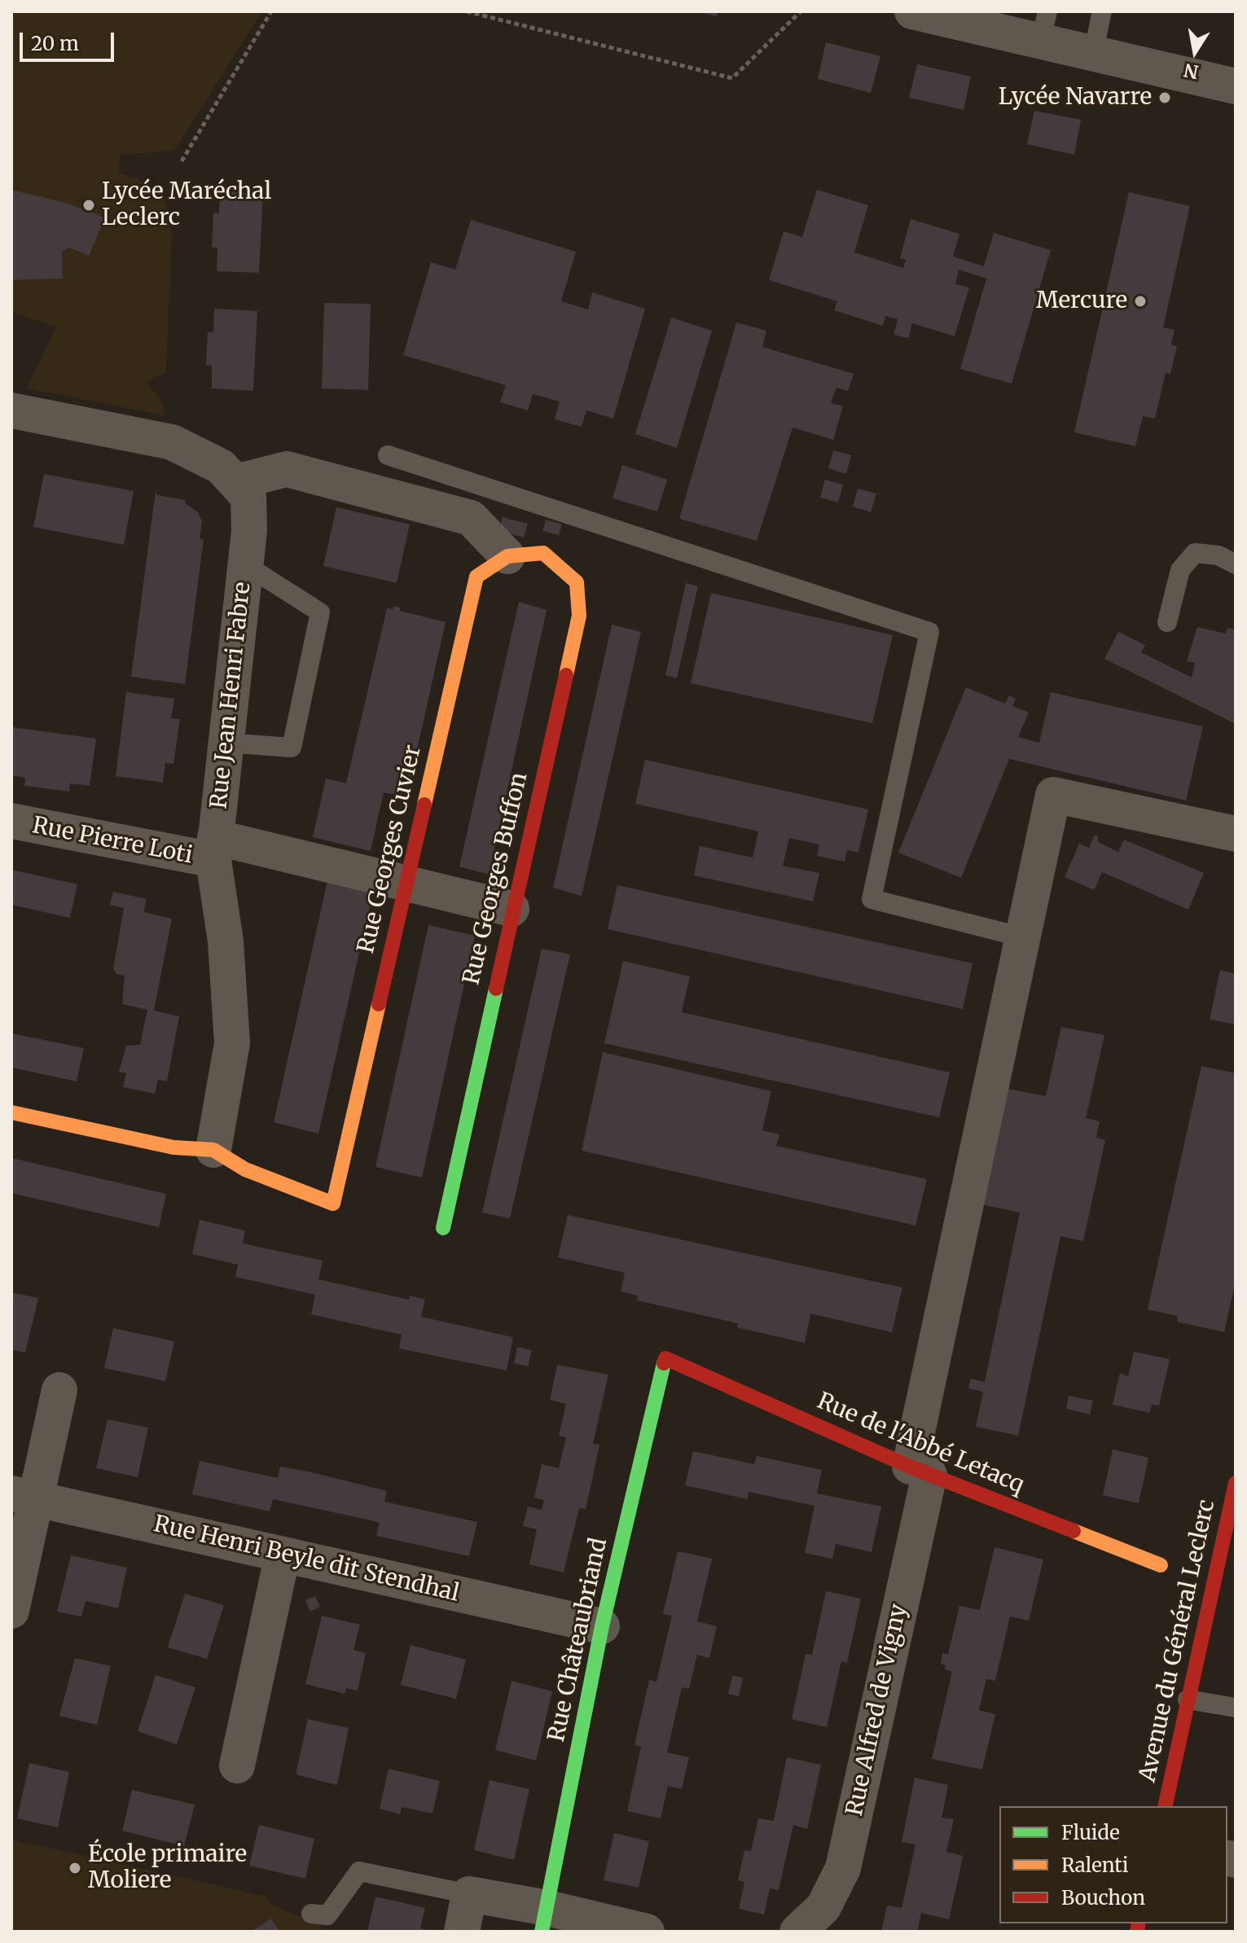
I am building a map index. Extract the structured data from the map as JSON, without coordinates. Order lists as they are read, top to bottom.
{
  "streets": {
    "street": [
      "Rue Jean Henri Fabre",
      "Rue Pierre Loti",
      "Rue Georges Cuvier",
      "Rue Georges Buffon",
      "Rue de l'Abbé Letacq",
      "Rue Henri Beyle dit Stendhal",
      "Rue Châteaubriand",
      "Avenue du Général Leclerc",
      "Rue Alfred de Vigny"
    ]
  },
  "crossings": [
    ["Rue Jean Henri Fabre", "Rue Pierre Loti"],
    ["Rue Jean Henri Fabre", "Rue Georges Cuvier"],
    ["Rue Pierre Loti", "Rue Georges Cuvier"],
    ["Rue Pierre Loti", "Rue Georges Buffon"],
    ["Rue Georges Cuvier", "Rue Georges Buffon"],
    ["Rue de l'Abbé Letacq", "Rue Châteaubriand"],
    ["Rue de l'Abbé Letacq", "Rue Alfred de Vigny"],
    ["Rue Henri Beyle dit Stendhal", "Rue Châteaubriand"]
  ],
  "places": [
    "Lycée Navarre",
    "Lycée Maréchal Leclerc",
    "Mercure",
    "École primaire Moliere"
  ],
  "legend": ["Fluide", "Ralenti", "Bouchon"],
  "scale_bar": "20 m",
  "north": "bottom"
}
